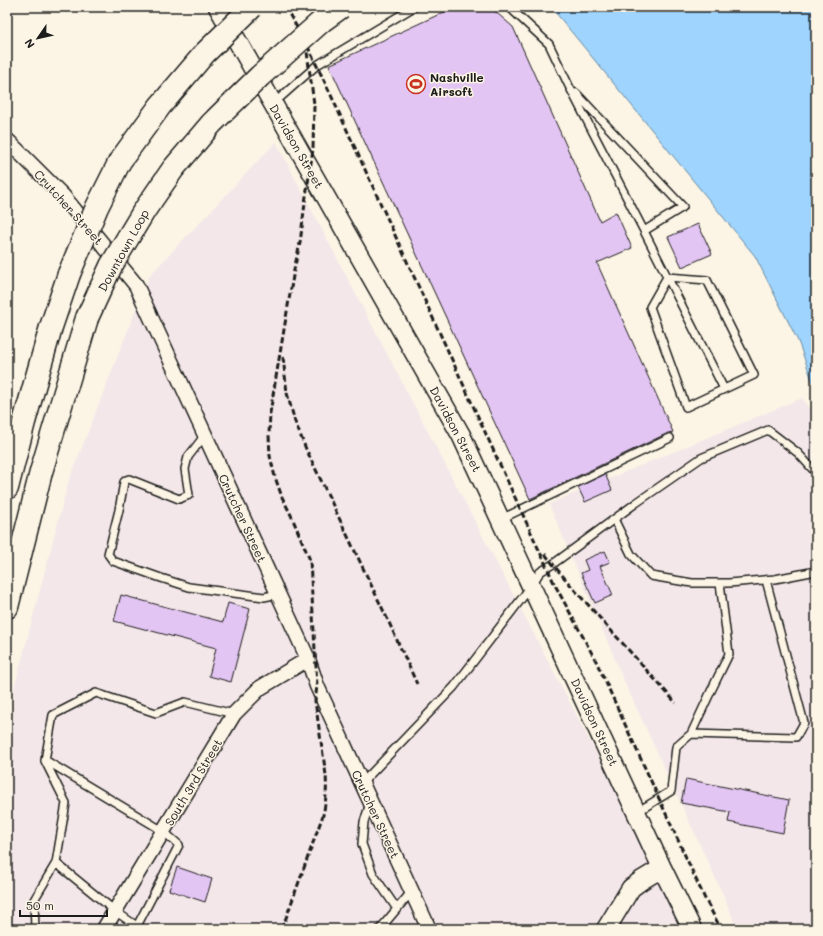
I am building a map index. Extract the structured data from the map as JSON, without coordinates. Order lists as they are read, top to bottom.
{
  "streets": {
    "highway": ["Downtown Loop"],
    "street": ["Davidson Street", "Crutcher Street", "South 3rd Street"]
  },
  "crossings": [
    ["Crutcher Street", "South 3rd Street"]
  ],
  "places": {
    "sports": ["Nashville Airsoft"]
  },
  "scale_bar": "50 m",
  "north": "bottom left"
}
